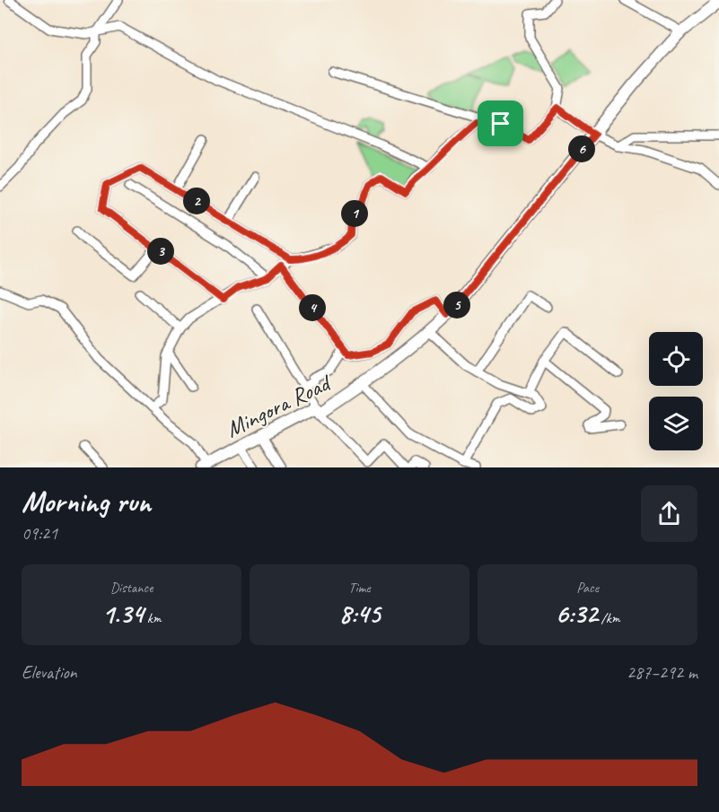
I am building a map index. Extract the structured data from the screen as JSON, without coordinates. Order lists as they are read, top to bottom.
{
  "streets": {
    "main road": ["Mingora Road"]
  },
  "page": {
    "pins": [
      "6",
      "2",
      "1",
      "3",
      "5",
      "4"
    ],
    "heading": ["Morning run", "09:21"],
    "stats": [
      ["Distance", "1.34 km"],
      ["Time", "8:45"],
      ["Pace", "6:32 /km"]
    ],
    "chart": ["Elevation", "287–292 m"]
  }
}
